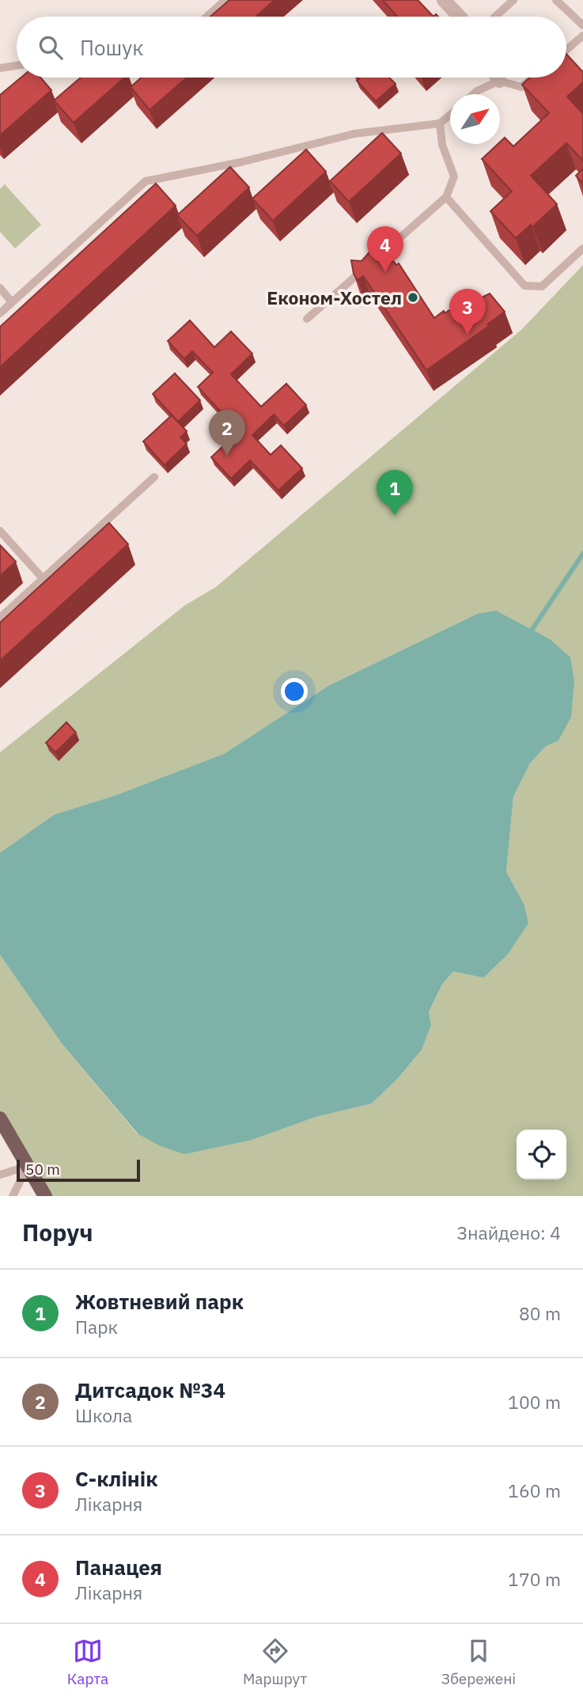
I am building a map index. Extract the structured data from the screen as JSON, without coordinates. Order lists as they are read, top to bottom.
{
  "places": ["Економ-Хостел"],
  "scale_bar": "50 m",
  "north": "top right",
  "page": {
    "search": "Пошук",
    "pins": [
      "4",
      "3",
      "2",
      "1"
    ],
    "scale": "50 m",
    "heading": ["Поруч", "Знайдено: 4"],
    "list": [
      {
        "mark": "1",
        "name": "Жовтневий парк",
        "note": "Парк",
        "value": "80 m"
      },
      {
        "mark": "2",
        "name": "Дитсадок №34",
        "note": "Школа",
        "value": "100 m"
      },
      {
        "mark": "3",
        "name": "С-клінік",
        "note": "Лікарня",
        "value": "160 m"
      },
      {
        "mark": "4",
        "name": "Панацея",
        "note": "Лікарня",
        "value": "170 m"
      }
    ],
    "nav": ["Карта", "Маршрут", "Збережені"]
  }
}
